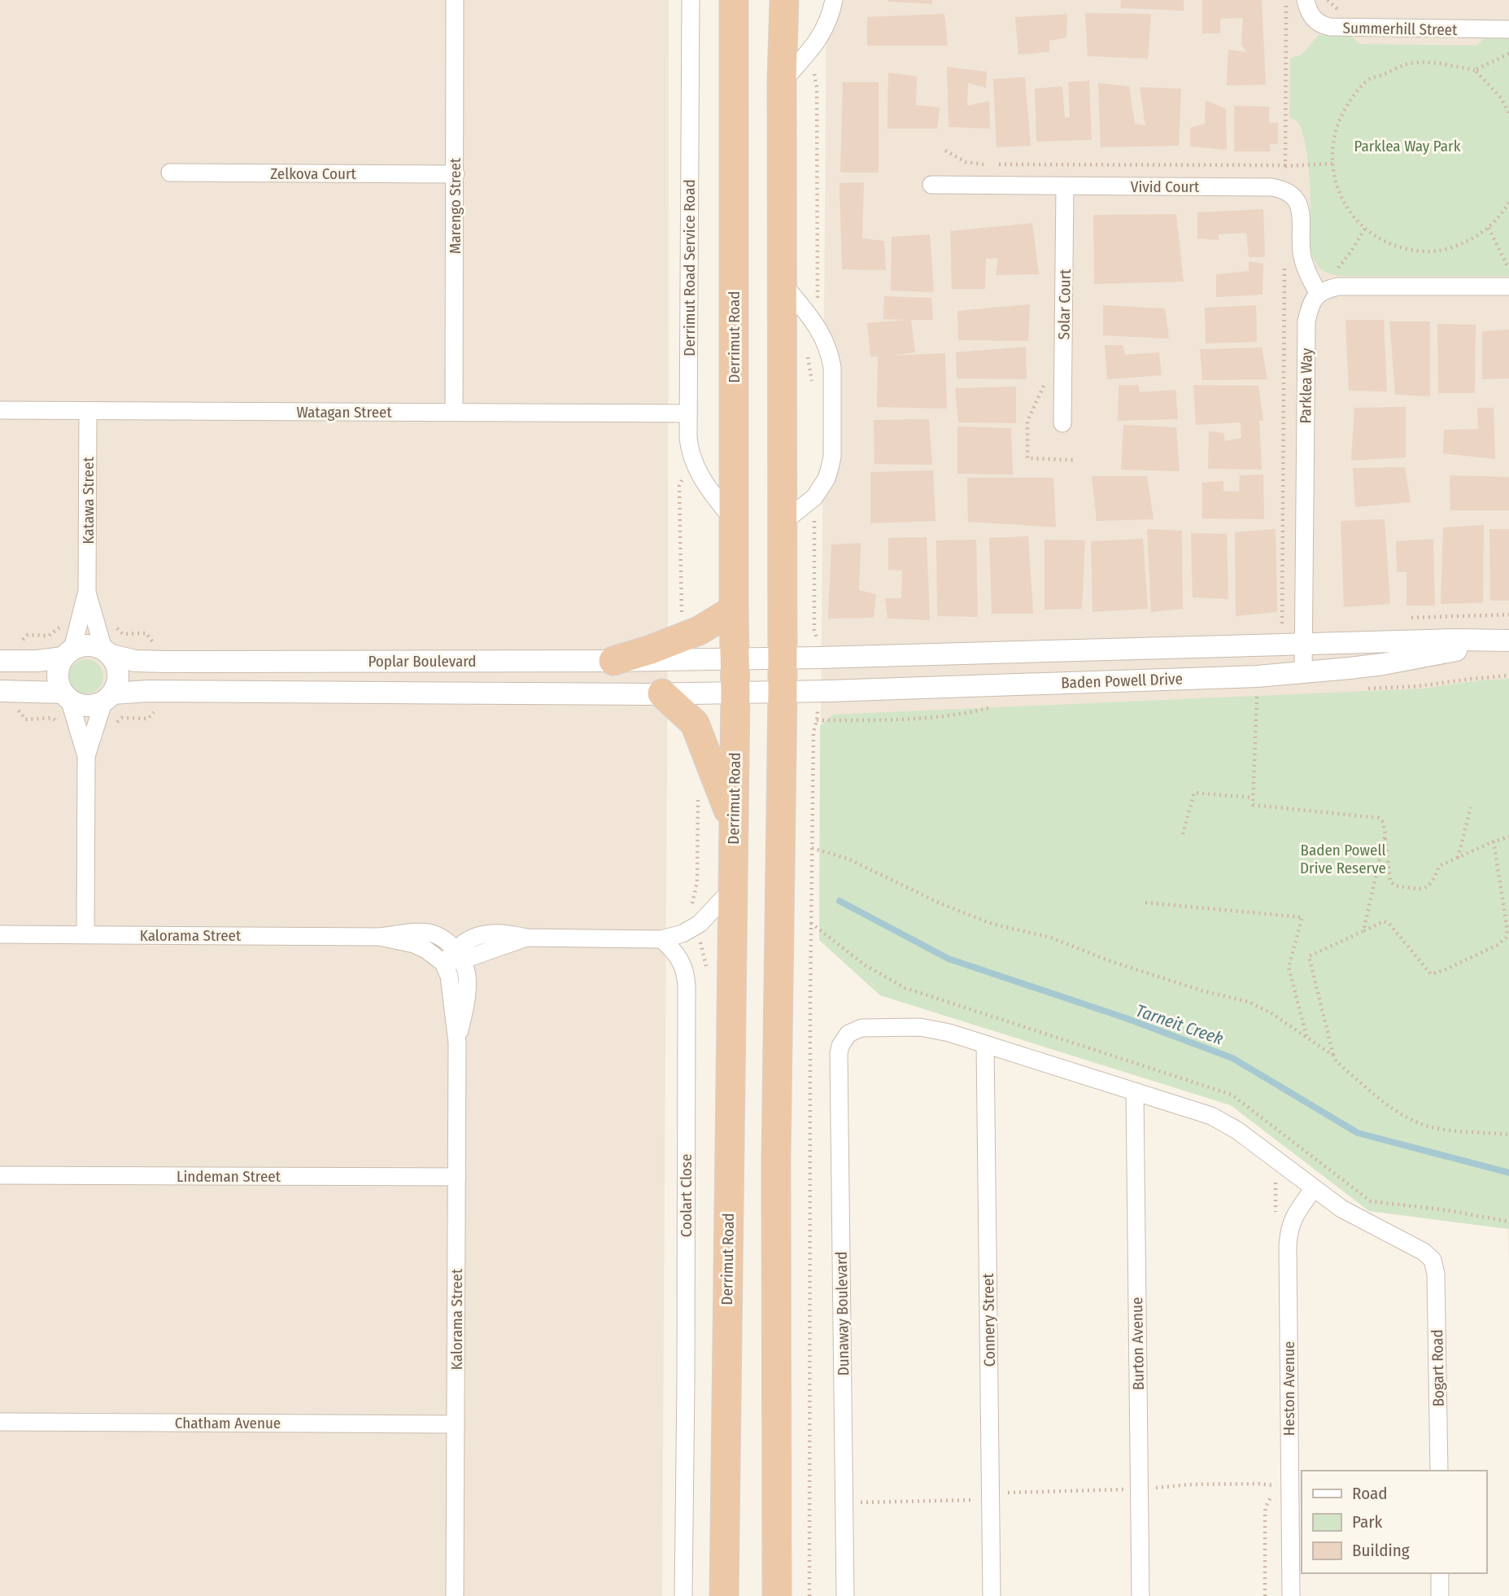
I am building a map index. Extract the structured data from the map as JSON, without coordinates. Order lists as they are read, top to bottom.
{
  "streets": {
    "highway": ["Derrimut Road"],
    "street": [
      "Summerhill Street",
      "Zelkova Court",
      "Vivid Court",
      "Marengo Street",
      "Derrimut Road Service Road",
      "Solar Court",
      "Parklea Way",
      "Watagan Street",
      "Katawa Street",
      "Poplar Boulevard",
      "Baden Powell Drive",
      "Kalorama Street",
      "Lindeman Street",
      "Coolart Close",
      "Dunaway Boulevard",
      "Connery Street",
      "Burton Avenue",
      "Bogart Road",
      "Heston Avenue",
      "Chatham Avenue"
    ]
  },
  "crossings": [
    ["Zelkova Court", "Marengo Street"],
    ["Vivid Court", "Solar Court"],
    ["Marengo Street", "Watagan Street"],
    ["Derrimut Road Service Road", "Derrimut Road"],
    ["Derrimut Road Service Road", "Watagan Street"],
    ["Derrimut Road", "Poplar Boulevard"],
    ["Derrimut Road", "Baden Powell Drive"],
    ["Parklea Way", "Baden Powell Drive"],
    ["Watagan Street", "Katawa Street"],
    ["Katawa Street", "Poplar Boulevard"],
    ["Poplar Boulevard", "Baden Powell Drive"],
    ["Kalorama Street", "Lindeman Street"],
    ["Kalorama Street", "Chatham Avenue"],
    ["Dunaway Boulevard", "Connery Street"],
    ["Bogart Road", "Heston Avenue"]
  ],
  "water": ["Tarneit Creek"],
  "parks": ["Parklea Way Park", "Baden Powell Drive Reserve"],
  "legend": ["Road", "Park", "Building"]
}
